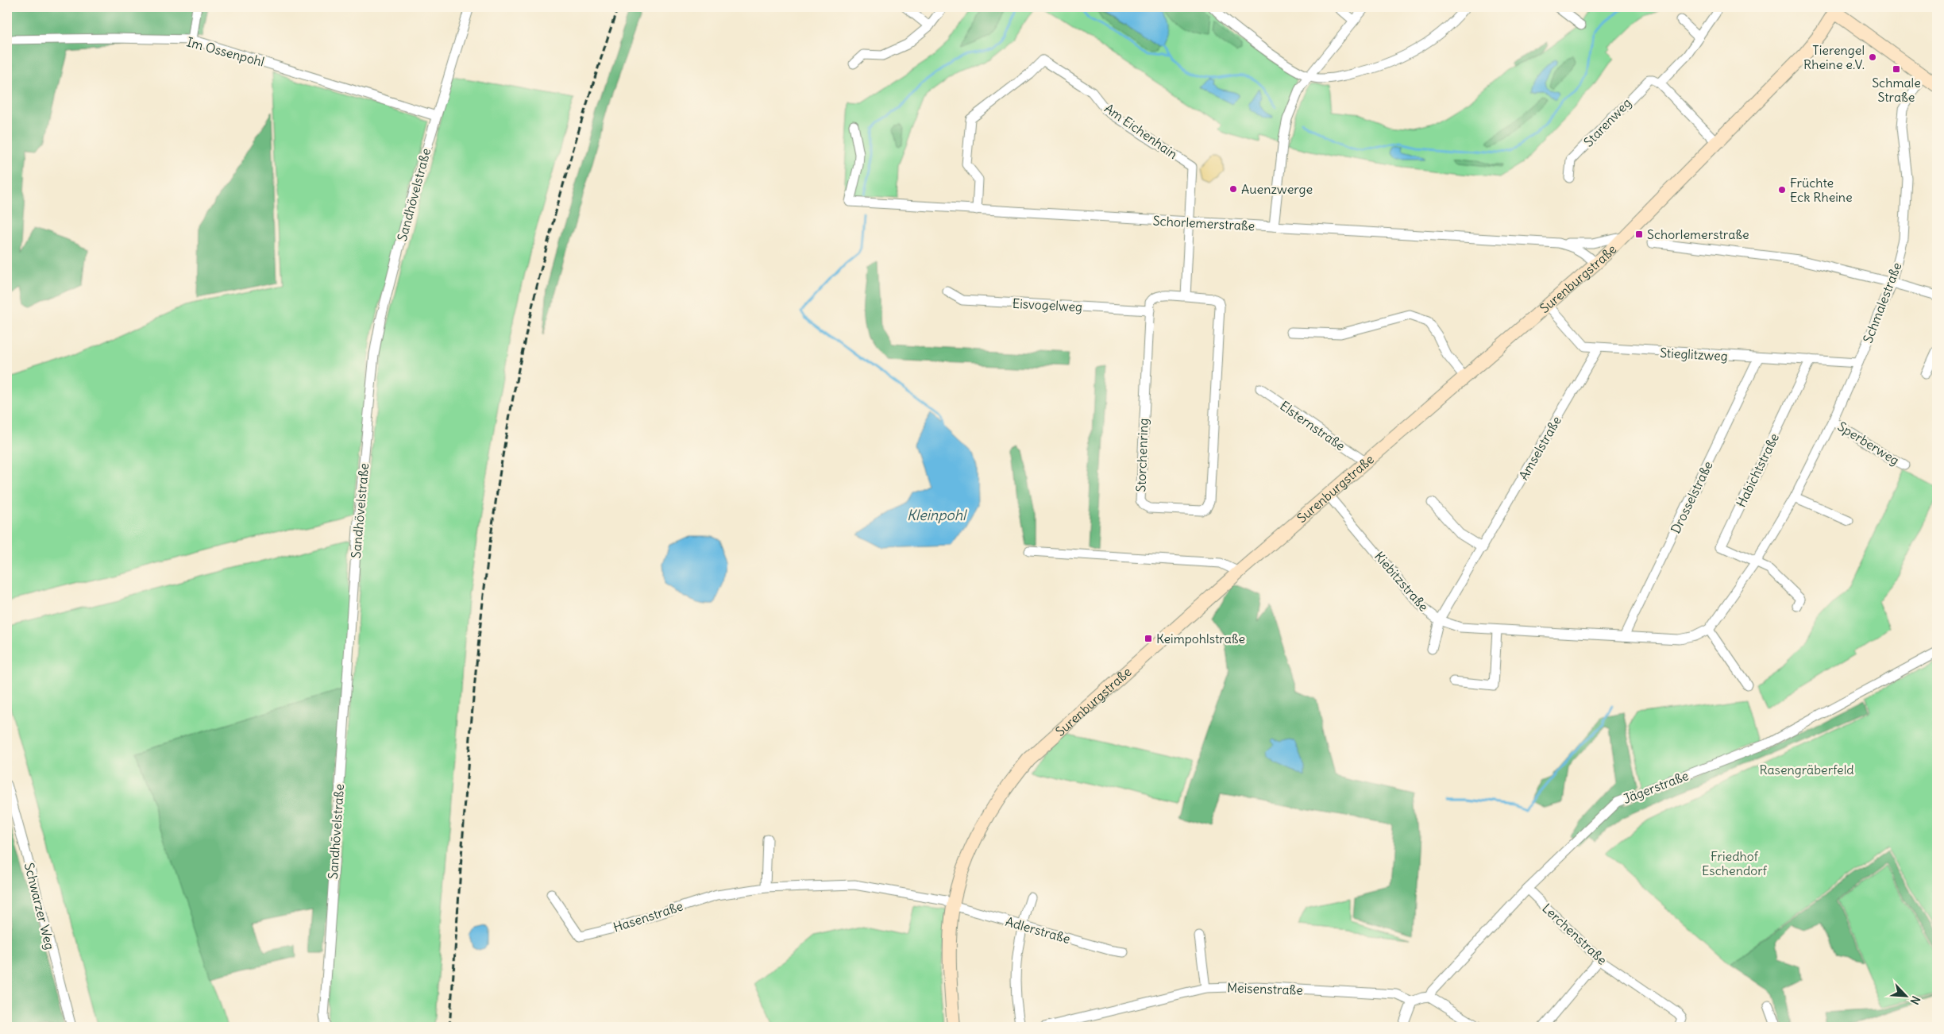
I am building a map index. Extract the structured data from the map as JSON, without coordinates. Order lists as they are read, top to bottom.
{
  "streets": {
    "street": [
      "Im Ossenpohl",
      "Starenweg",
      "Am Eichenhain",
      "Sandhövelstraße",
      "Schorlemerstraße",
      "Surenburgstraße",
      "Schmalestraße",
      "Eisvogelweg",
      "Stieglitzweg",
      "Elsternstraße",
      "Sperberweg",
      "Amselstraße",
      "Storchenring",
      "Habichtstraße",
      "Drosselstraße",
      "Kiebitzstraße",
      "Jägerstraße",
      "Schwarzer Weg",
      "Hasenstraße",
      "Adlerstraße",
      "Lerchenstraße",
      "Meisenstraße"
    ]
  },
  "crossings": [
    ["Im Ossenpohl", "Sandhövelstraße"],
    ["Am Eichenhain", "Schorlemerstraße"],
    ["Schorlemerstraße", "Surenburgstraße"],
    ["Surenburgstraße", "Stieglitzweg"],
    ["Surenburgstraße", "Elsternstraße"],
    ["Surenburgstraße", "Kiebitzstraße"],
    ["Surenburgstraße", "Hasenstraße"],
    ["Surenburgstraße", "Adlerstraße"],
    ["Schmalestraße", "Stieglitzweg"],
    ["Schmalestraße", "Sperberweg"],
    ["Schmalestraße", "Habichtstraße"],
    ["Eisvogelweg", "Storchenring"],
    ["Stieglitzweg", "Amselstraße"],
    ["Stieglitzweg", "Habichtstraße"],
    ["Stieglitzweg", "Drosselstraße"],
    ["Amselstraße", "Kiebitzstraße"],
    ["Drosselstraße", "Kiebitzstraße"],
    ["Jägerstraße", "Lerchenstraße"],
    ["Hasenstraße", "Adlerstraße"]
  ],
  "water": ["Kleinpohl"],
  "parks": ["Rasengräberfeld", "Friedhof Eschendorf"],
  "places": {
    "other": ["Tierengel Rheine e.V.", "Auenzwerge", "Früchte Eck Rheine"],
    "transit": ["Schmale Straße", "Schorlemerstraße", "Keimpohlstraße"]
  },
  "north": "bottom right"
}
